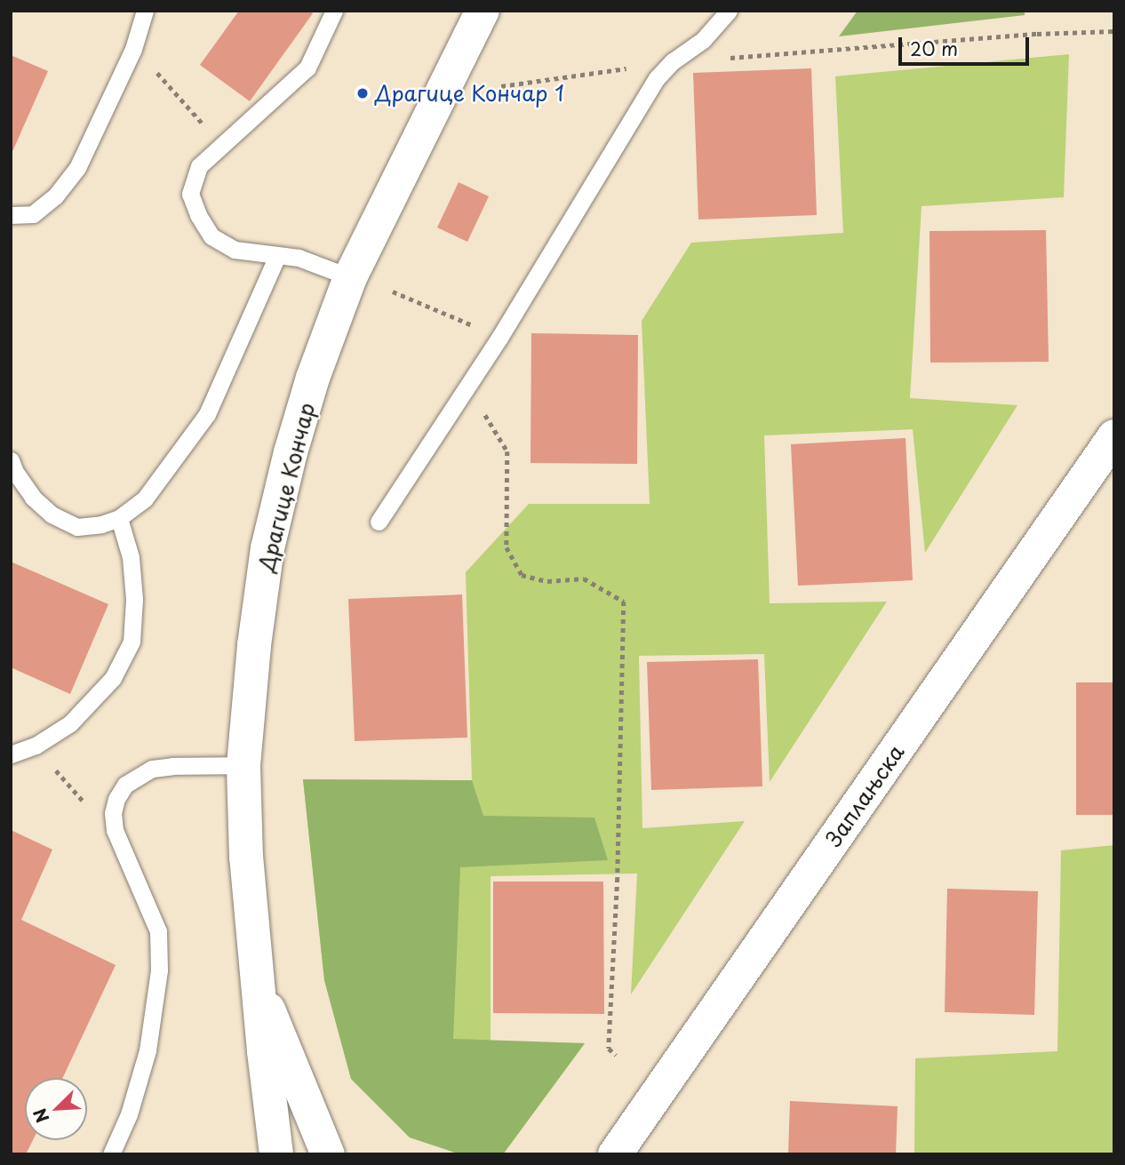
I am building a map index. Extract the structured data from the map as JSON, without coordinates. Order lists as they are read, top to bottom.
{
  "streets": {
    "main road": ["Драгице Кончар", "Заплањска"]
  },
  "places": ["Драгице Кончар 1"],
  "scale_bar": "20 m",
  "north": "bottom left"
}
